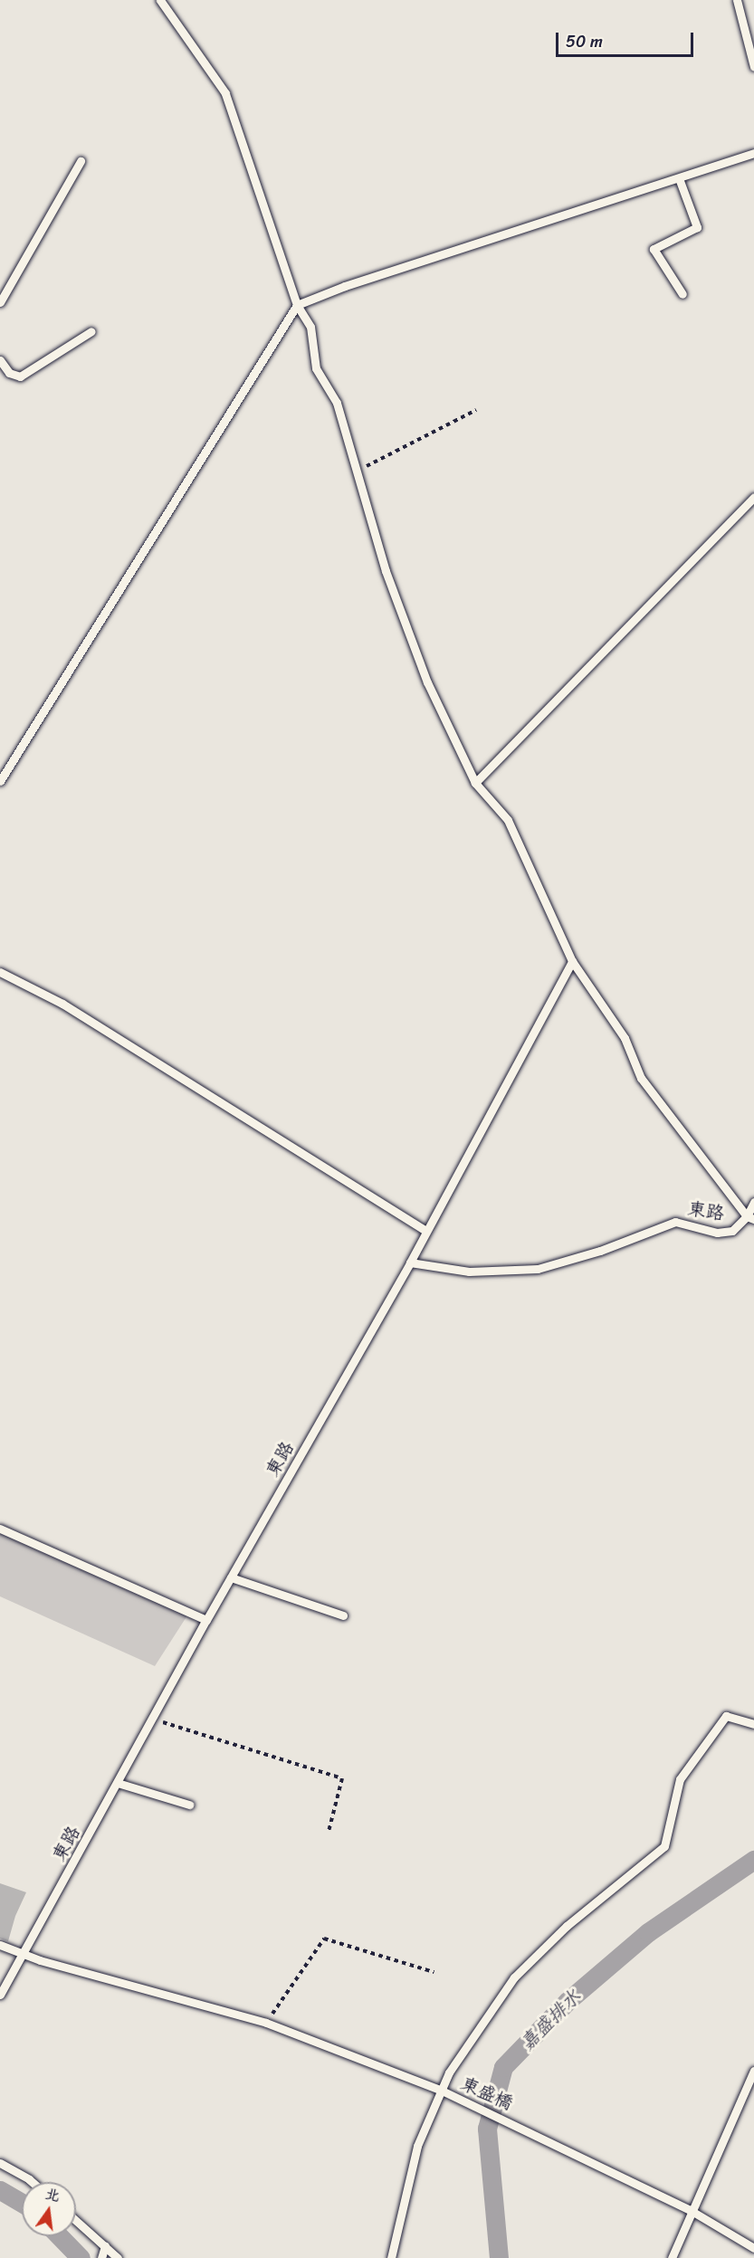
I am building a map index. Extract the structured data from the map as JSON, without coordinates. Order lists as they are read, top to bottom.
{
  "streets": {
    "lane": ["東路", "東盛橋"]
  },
  "crossings": [
    ["東路", "東盛橋"]
  ],
  "water": ["嘉盛排水"],
  "scale_bar": "50 m",
  "north": "top"
}
